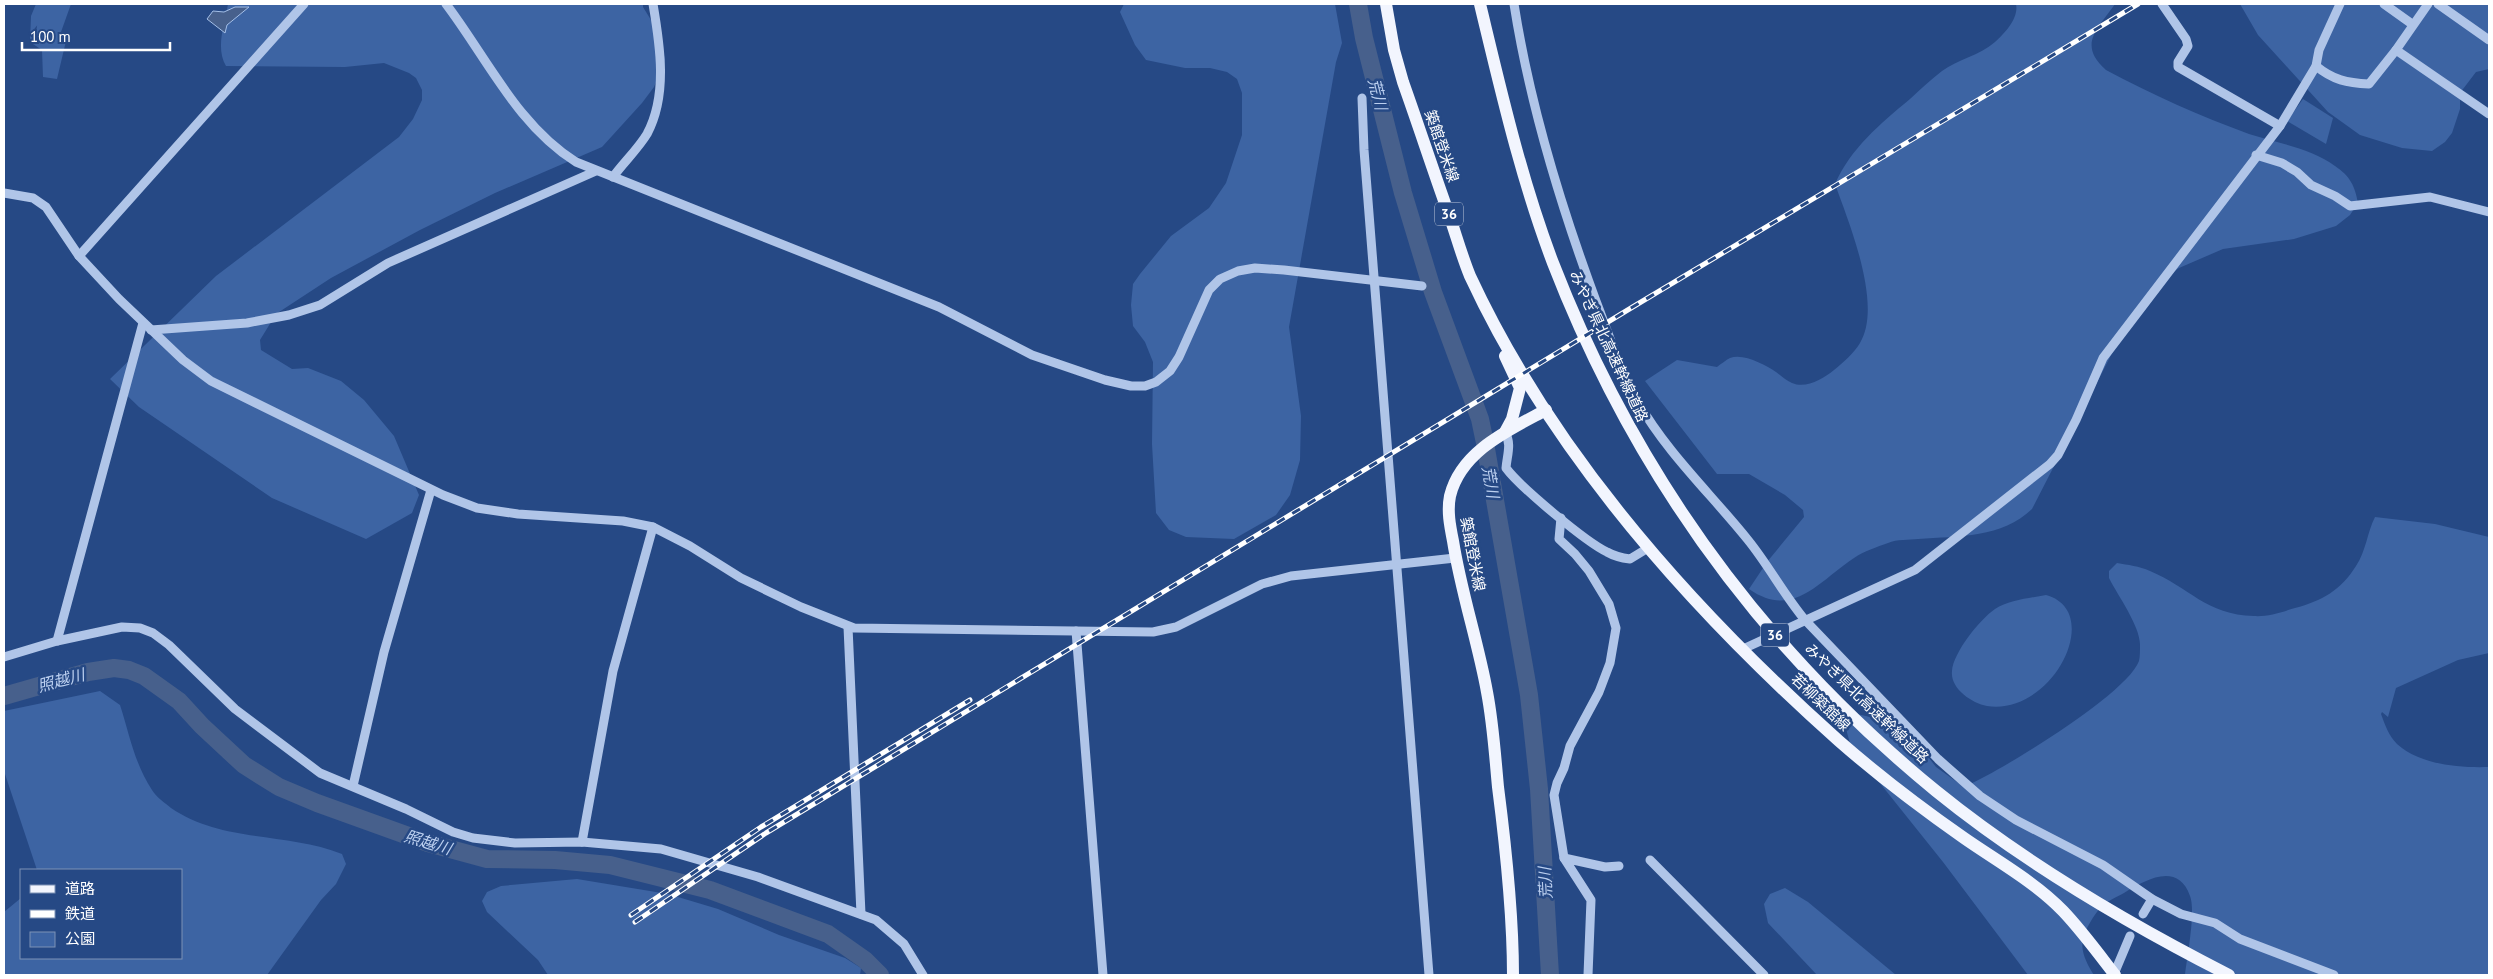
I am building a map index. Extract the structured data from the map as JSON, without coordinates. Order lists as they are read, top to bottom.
{
  "streets": {
    "main road": [
      "築館登米線",
      "36",
      "みやぎ県北高速幹線道路",
      "若柳築館線"
    ]
  },
  "crossings": [
    ["築館登米線", "若柳築館線"]
  ],
  "water": ["荒川", "照越川"],
  "legend": ["道路", "鉄道", "公園"],
  "scale_bar": "100 m"
}
